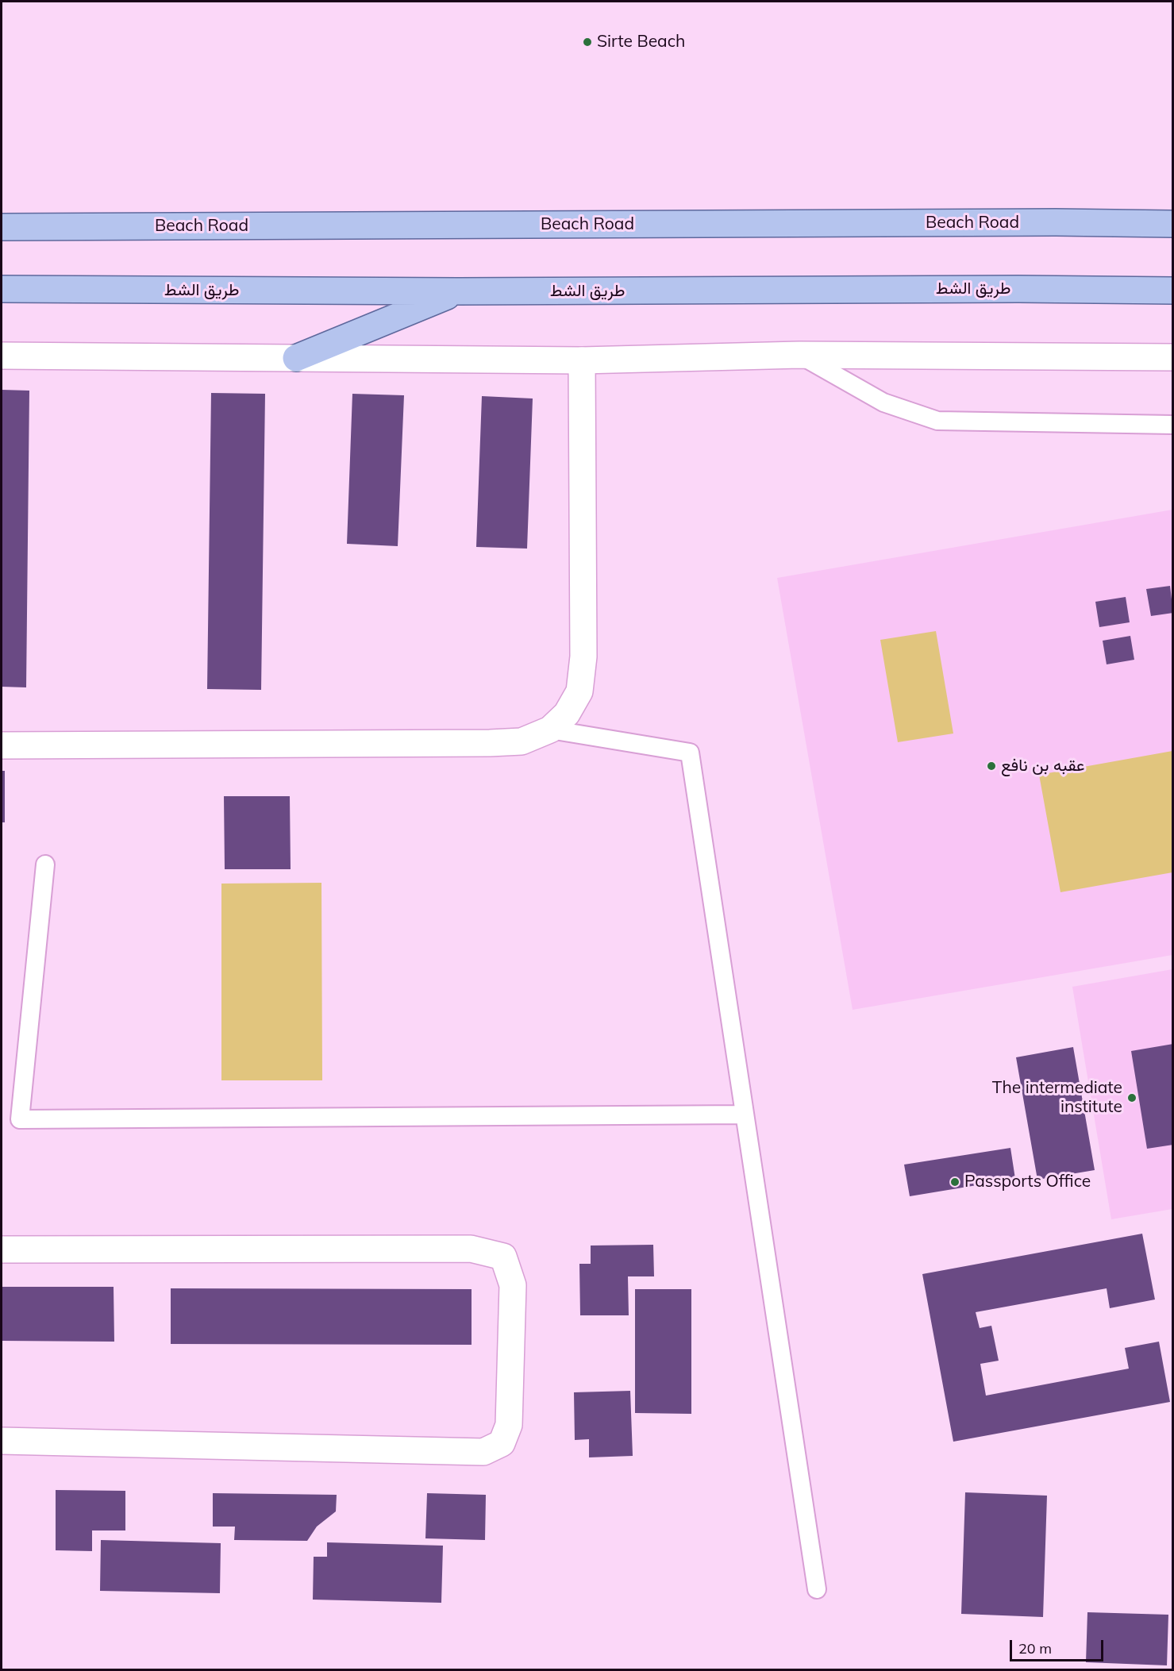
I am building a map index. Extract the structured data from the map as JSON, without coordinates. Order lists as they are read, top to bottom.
{
  "streets": {
    "main road": ["Beach Road", "طريق الشط"]
  },
  "places": [
    "Sirte Beach",
    "عقبه بن نافع",
    "The intermediate institute",
    "Passports Office"
  ],
  "scale_bar": "20 m"
}
